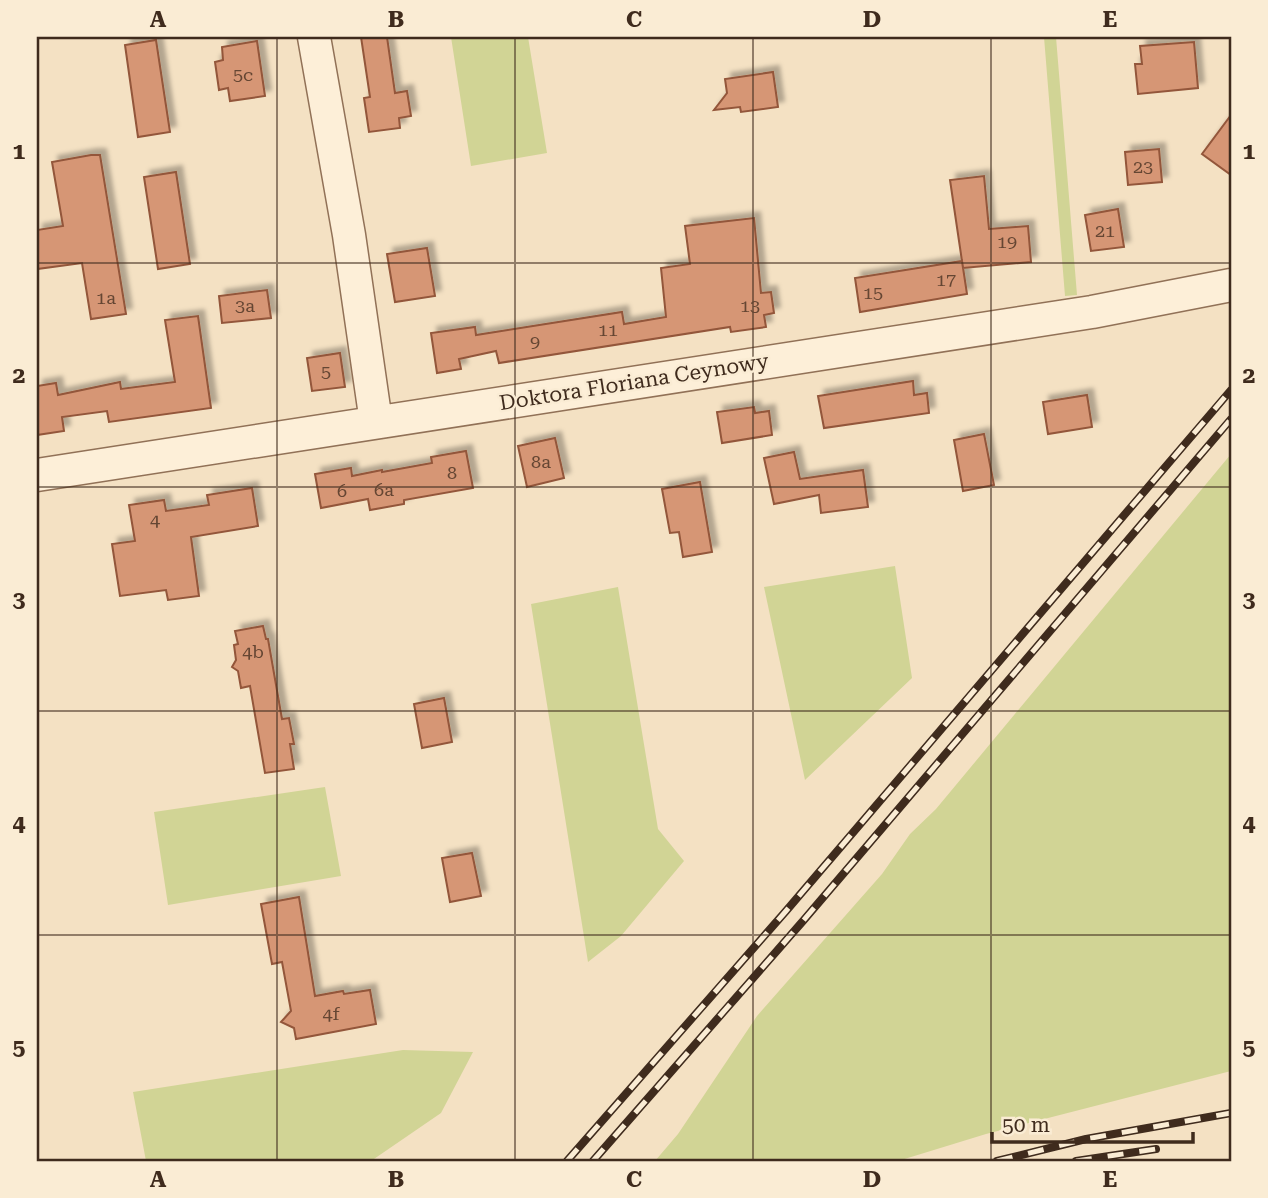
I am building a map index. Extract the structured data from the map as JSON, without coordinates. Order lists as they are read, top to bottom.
{
  "streets": {
    "street": ["Doktora Floriana Ceynowy"]
  },
  "house_numbers": [
    "5c",
    "23",
    "21",
    "19",
    "17",
    "15",
    "1a",
    "3a",
    "13",
    "11",
    "9",
    "5",
    "8a",
    "8",
    "6a",
    "6",
    "4",
    "4b",
    "4f"
  ],
  "scale_bar": "50 m",
  "grid": {
    "columns": [
      "A",
      "B",
      "C",
      "D",
      "E"
    ],
    "rows": [
      "1",
      "2",
      "3",
      "4",
      "5"
    ]
  }
}
